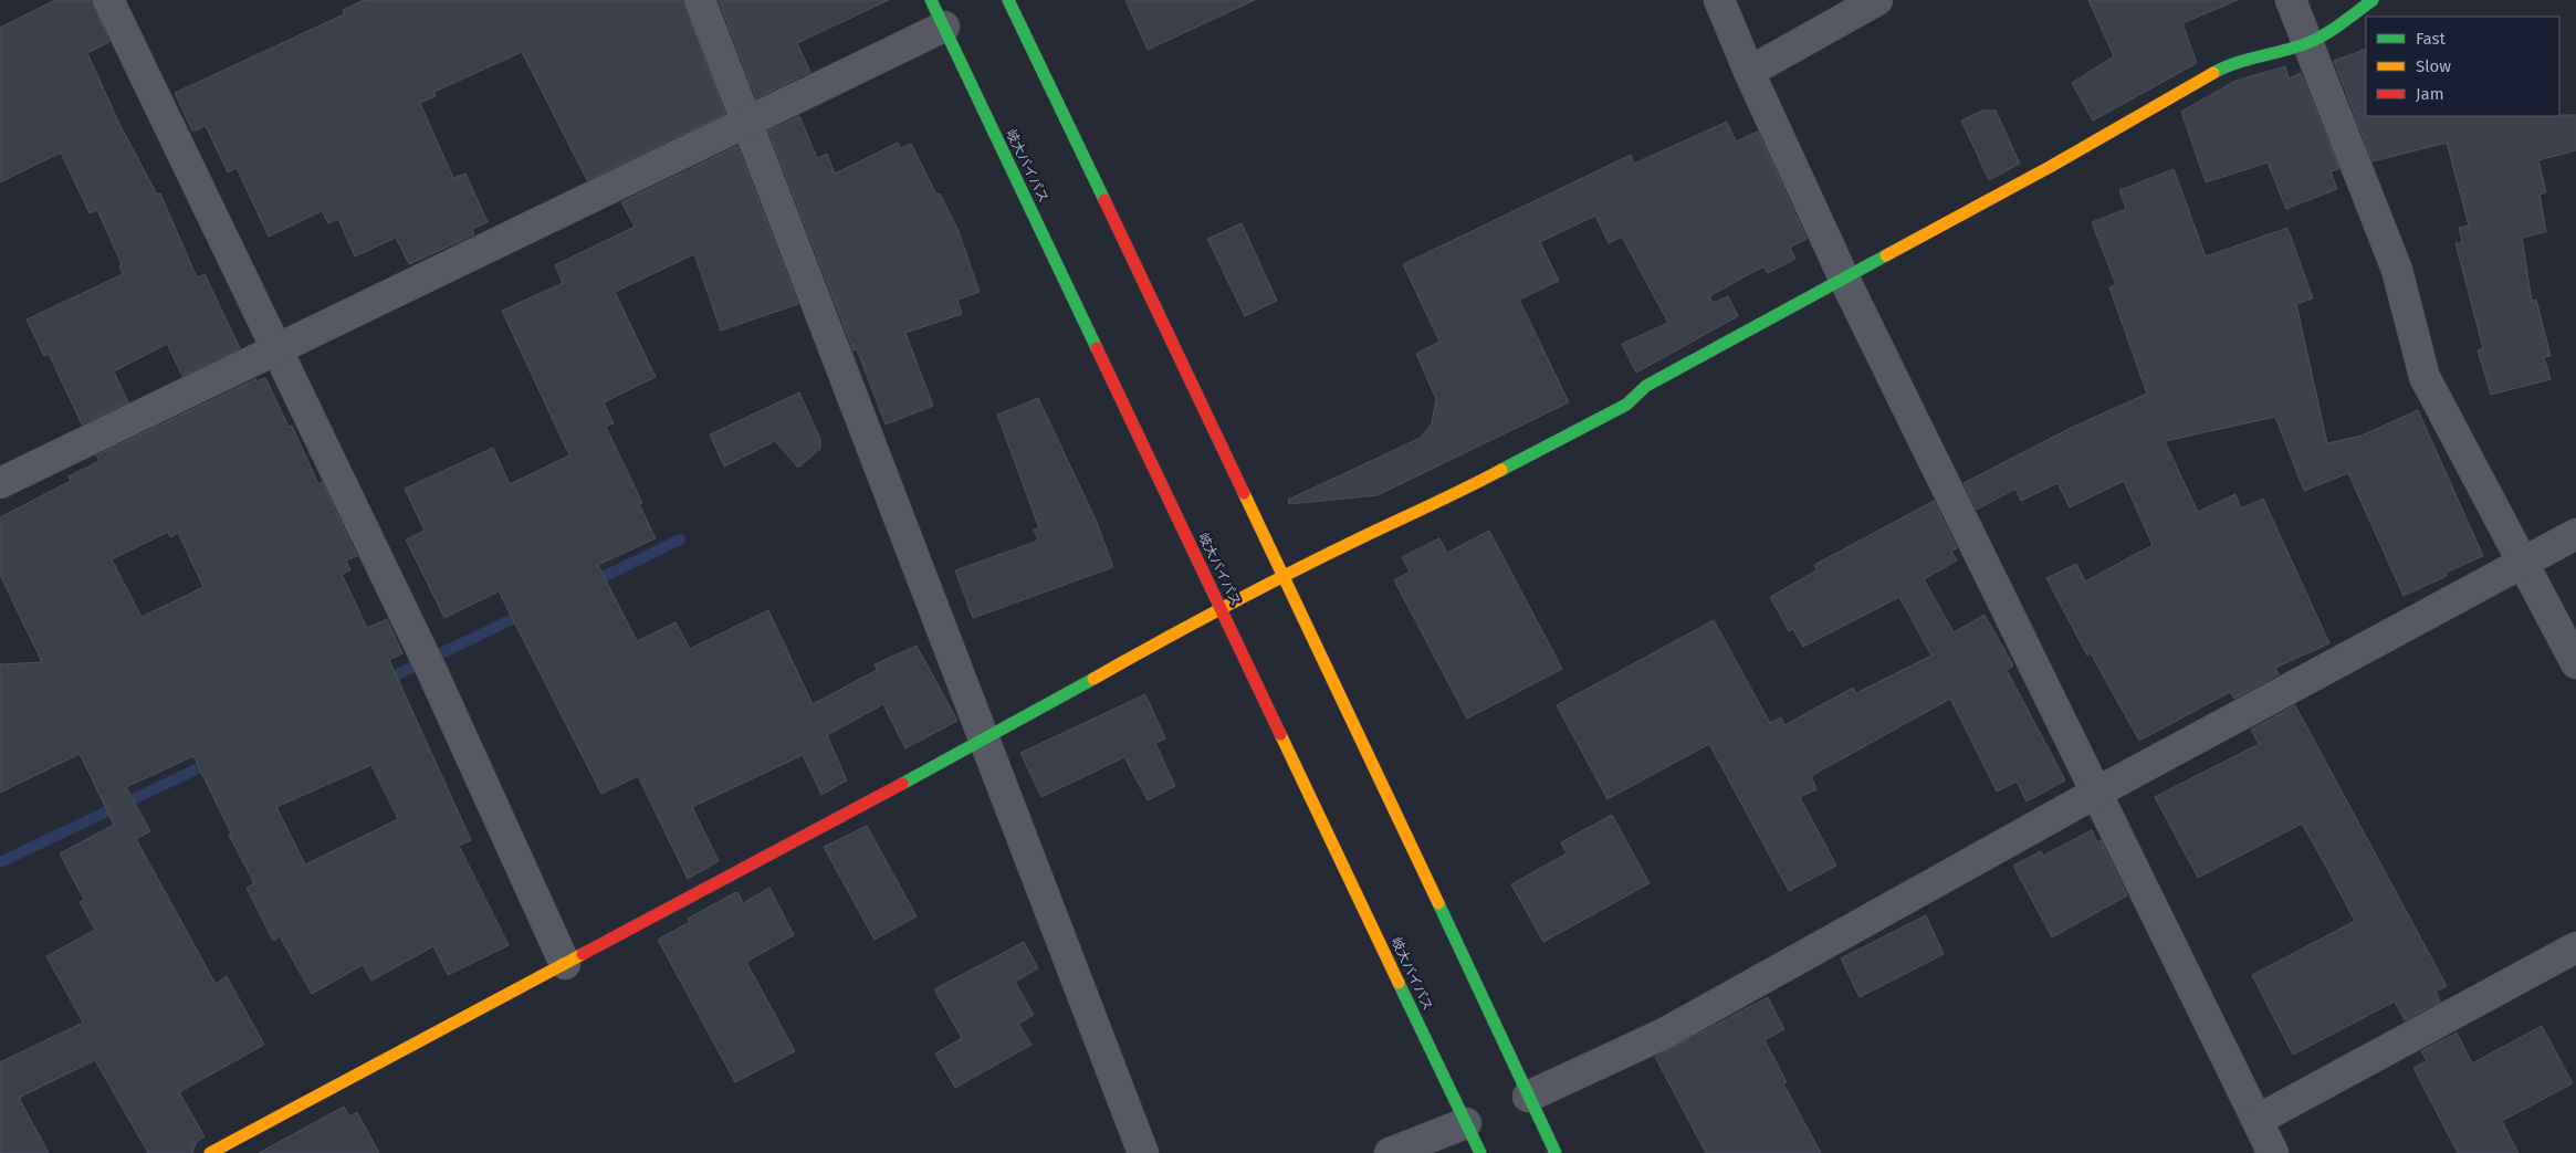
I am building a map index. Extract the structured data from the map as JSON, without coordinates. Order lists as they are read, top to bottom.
{
  "streets": {
    "main road": ["岐大バイパス"]
  },
  "legend": ["Fast", "Slow", "Jam"]
}
